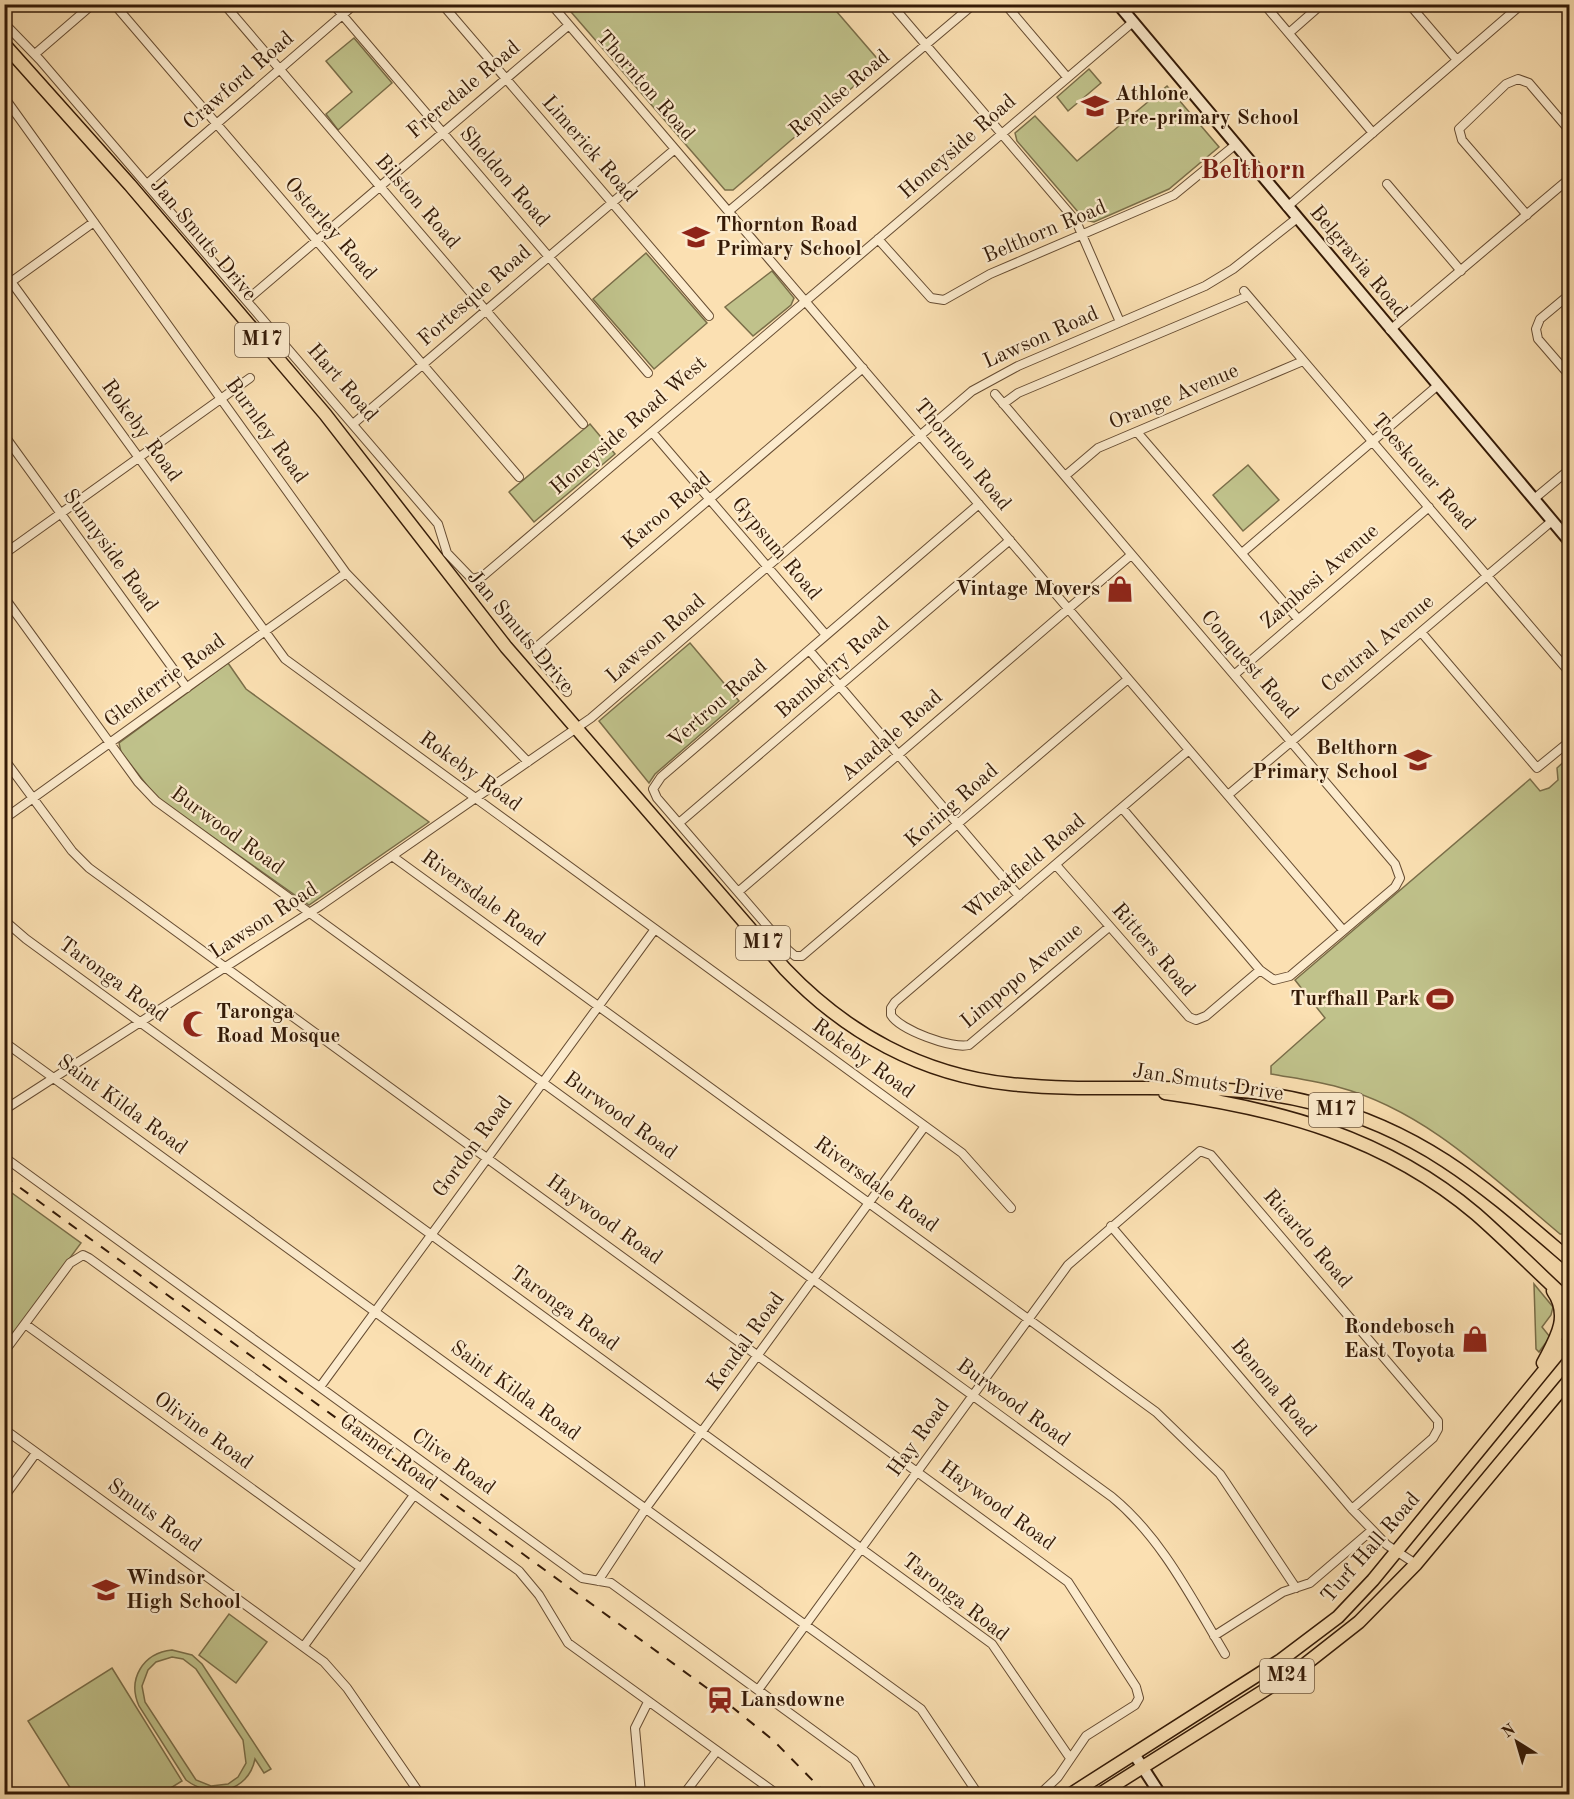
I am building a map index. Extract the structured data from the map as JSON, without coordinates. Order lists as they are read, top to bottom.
{
  "streets": {
    "main road": [
      "Jan Smuts Drive",
      "M17",
      "Turf Hall Road",
      "M24"
    ],
    "street": [
      "Crawford Road",
      "Thornton Road",
      "Freredale Road",
      "Repulse Road",
      "Honeyside Road",
      "Limerick Road",
      "Sheldon Road",
      "Bilston Road",
      "Osterley Road",
      "Belthorn Road",
      "Belgravia Road",
      "Fortesque Road",
      "Lawson Road",
      "Hart Road",
      "Orange Avenue",
      "Honeyside Road West",
      "Rokeby Road",
      "Burnley Road",
      "Toeskouer Road",
      "Karoo Road",
      "Gypsum Road",
      "Sunnyside Road",
      "Zambesi Avenue",
      "Central Avenue",
      "Conquest Road",
      "Bamberry Road",
      "Glenferrie Road",
      "Vertrou Road",
      "Anadale Road",
      "Koring Road",
      "Burwood Road",
      "Wheatfield Road",
      "Riversdale Road",
      "Ritters Road",
      "Limpopo Avenue",
      "Taronga Road",
      "Saint Kilda Road",
      "Gordon Road",
      "Haywood Road",
      "Ricardo Road",
      "Kendal Road",
      "Benona Road",
      "Olivine Road",
      "Hay Road",
      "Garnet Road",
      "Clive Road",
      "Smuts Road"
    ]
  },
  "crossings": [
    ["Crawford Road", "Sheldon Road"],
    ["Crawford Road", "Bilston Road"],
    ["Crawford Road", "Osterley Road"],
    ["Crawford Road", "Hart Road"],
    ["Thornton Road", "Freredale Road"],
    ["Thornton Road", "Repulse Road"],
    ["Thornton Road", "Honeyside Road"],
    ["Thornton Road", "Fortesque Road"],
    ["Thornton Road", "Lawson Road"],
    ["Thornton Road", "Honeyside Road West"],
    ["Thornton Road", "Karoo Road"],
    ["Thornton Road", "Central Avenue"],
    ["Thornton Road", "Conquest Road"],
    ["Thornton Road", "Bamberry Road"],
    ["Thornton Road", "Vertrou Road"],
    ["Thornton Road", "Anadale Road"],
    ["Thornton Road", "Koring Road"],
    ["Thornton Road", "Wheatfield Road"],
    ["Freredale Road", "Limerick Road"],
    ["Freredale Road", "Sheldon Road"],
    ["Freredale Road", "Bilston Road"],
    ["Freredale Road", "Osterley Road"],
    ["Freredale Road", "Hart Road"],
    ["Honeyside Road", "Belthorn Road"],
    ["Honeyside Road", "Belgravia Road"],
    ["Honeyside Road", "Honeyside Road West"],
    ["Limerick Road", "Fortesque Road"],
    ["Sheldon Road", "Fortesque Road"],
    ["Bilston Road", "Fortesque Road"],
    ["Osterley Road", "Fortesque Road"],
    ["Belthorn Road", "Belgravia Road"],
    ["Jan Smuts Drive", "Lawson Road"],
    ["Belgravia Road", "Lawson Road"],
    ["Belgravia Road", "Central Avenue"],
    ["Fortesque Road", "Hart Road"],
    ["Lawson Road", "Rokeby Road"],
    ["Lawson Road", "Burnley Road"],
    ["Lawson Road", "Gypsum Road"],
    ["Lawson Road", "Burwood Road"],
    ["Lawson Road", "Riversdale Road"],
    ["Lawson Road", "Taronga Road"],
    ["Lawson Road", "Saint Kilda Road"],
    ["Lawson Road", "Haywood Road"],
    ["Hart Road", "Honeyside Road West"],
    ["Orange Avenue", "Toeskouer Road"],
    ["Orange Avenue", "Conquest Road"],
    ["Honeyside Road West", "Gypsum Road"],
    ["Rokeby Road", "Glenferrie Road"],
    ["Rokeby Road", "Gordon Road"],
    ["Rokeby Road", "Kendal Road"],
    ["Burnley Road", "Glenferrie Road"],
    ["Toeskouer Road", "Zambesi Avenue"],
    ["Toeskouer Road", "Central Avenue"],
    ["Toeskouer Road", "Conquest Road"],
    ["Karoo Road", "Gypsum Road"],
    ["Gypsum Road", "Vertrou Road"],
    ["Sunnyside Road", "Glenferrie Road"],
    ["Zambesi Avenue", "Conquest Road"],
    ["Central Avenue", "Conquest Road"],
    ["Conquest Road", "Anadale Road"],
    ["Conquest Road", "Ritters Road"],
    ["Bamberry Road", "Vertrou Road"],
    ["Glenferrie Road", "Burwood Road"],
    ["Glenferrie Road", "Haywood Road"],
    ["Vertrou Road", "Anadale Road"],
    ["Vertrou Road", "Koring Road"],
    ["Burwood Road", "Gordon Road"],
    ["Burwood Road", "Kendal Road"],
    ["Burwood Road", "Hay Road"],
    ["Wheatfield Road", "Ritters Road"],
    ["Wheatfield Road", "Limpopo Avenue"],
    ["Riversdale Road", "Gordon Road"],
    ["Riversdale Road", "Kendal Road"],
    ["Riversdale Road", "Hay Road"],
    ["Ritters Road", "Limpopo Avenue"],
    ["Taronga Road", "Gordon Road"],
    ["Taronga Road", "Haywood Road"],
    ["Taronga Road", "Kendal Road"],
    ["Taronga Road", "Hay Road"],
    ["Saint Kilda Road", "Gordon Road"],
    ["Saint Kilda Road", "Kendal Road"],
    ["Saint Kilda Road", "Hay Road"],
    ["Gordon Road", "Haywood Road"],
    ["Gordon Road", "Clive Road"],
    ["Haywood Road", "Kendal Road"],
    ["Haywood Road", "Hay Road"],
    ["Ricardo Road", "Benona Road"],
    ["Ricardo Road", "Hay Road"],
    ["Kendal Road", "Clive Road"],
    ["Benona Road", "Hay Road"],
    ["Benona Road", "Turf Hall Road"],
    ["Olivine Road", "Garnet Road"],
    ["Hay Road", "Clive Road"]
  ],
  "districts": ["Belthorn"],
  "places": {
    "school or university": [
      "Athlone Pre-primary School",
      "Thornton Road Primary School",
      "Belthorn Primary School",
      "Windsor High School"
    ],
    "shop": ["Vintage Movers", "Rondebosch East Toyota"],
    "sports": ["Turfhall Park"],
    "mosque": ["Taronga Road Mosque"],
    "station": ["Lansdowne"]
  },
  "north": "top left"
}
